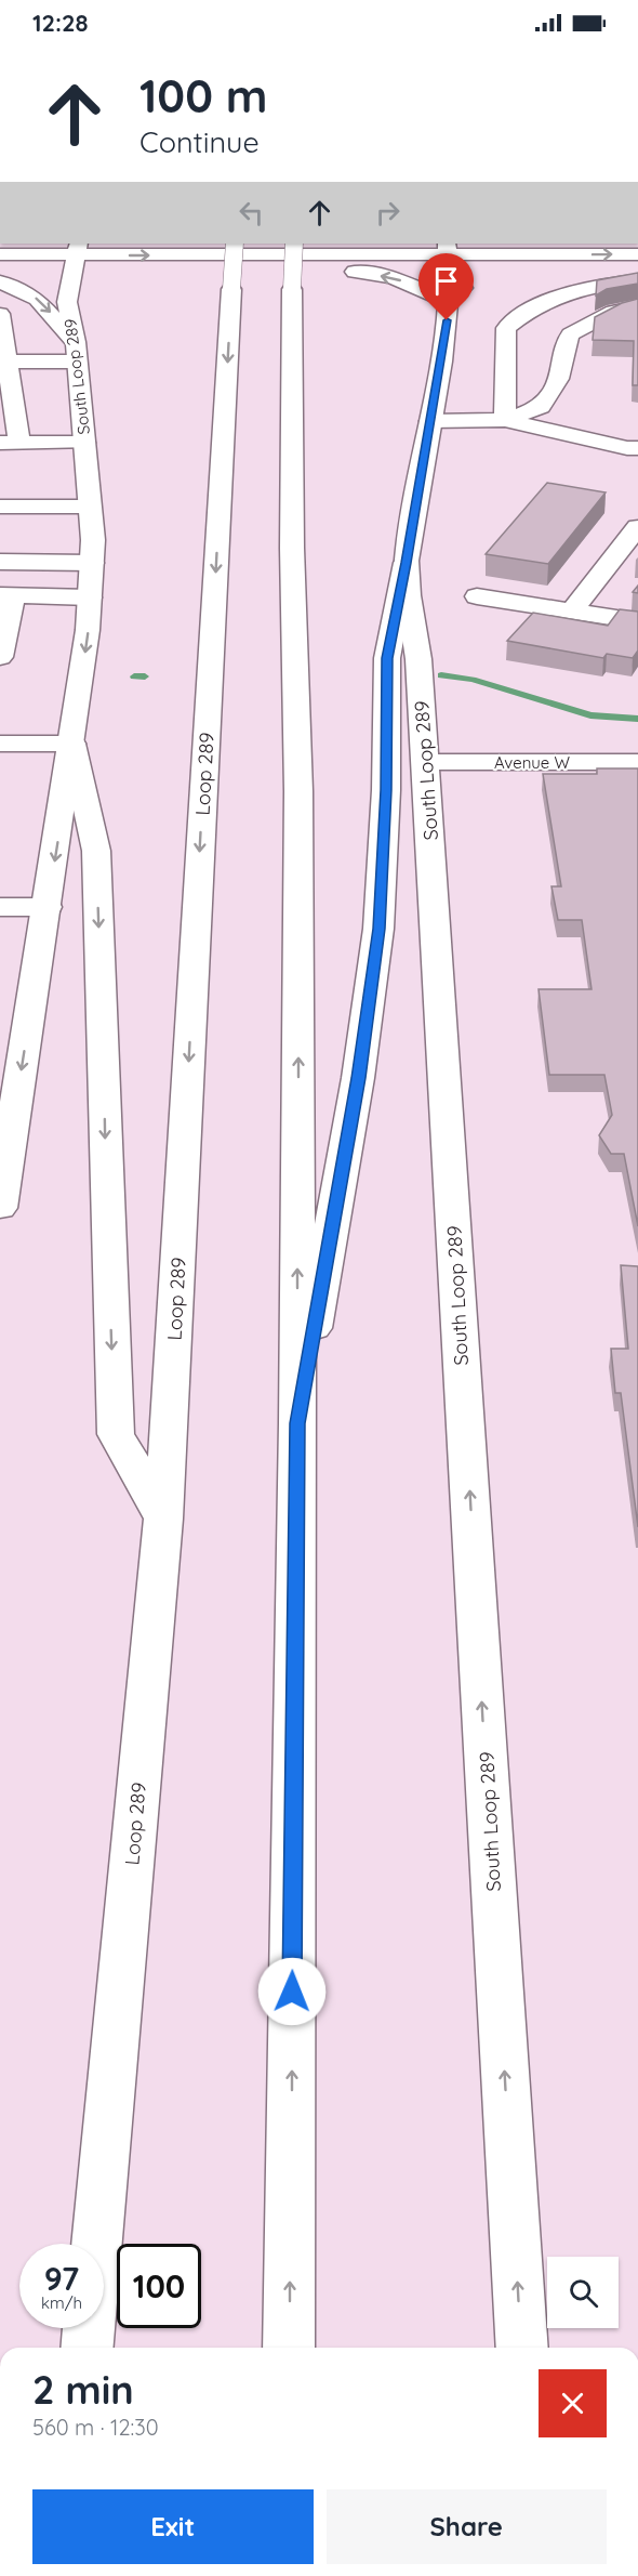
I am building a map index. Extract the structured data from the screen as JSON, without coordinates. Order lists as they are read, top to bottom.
{
  "streets": {
    "main road": ["South Loop 289", "Avenue W", "Loop 289"]
  },
  "crossings": [
    ["South Loop 289", "Avenue W"]
  ],
  "page": {
    "status": "12:28",
    "turn": ["100 m", "Continue"],
    "speed": "97 km/h",
    "limit": "100",
    "heading": ["2 min", "560 m · 12:30"],
    "buttons": ["Exit", "Share"]
  }
}
